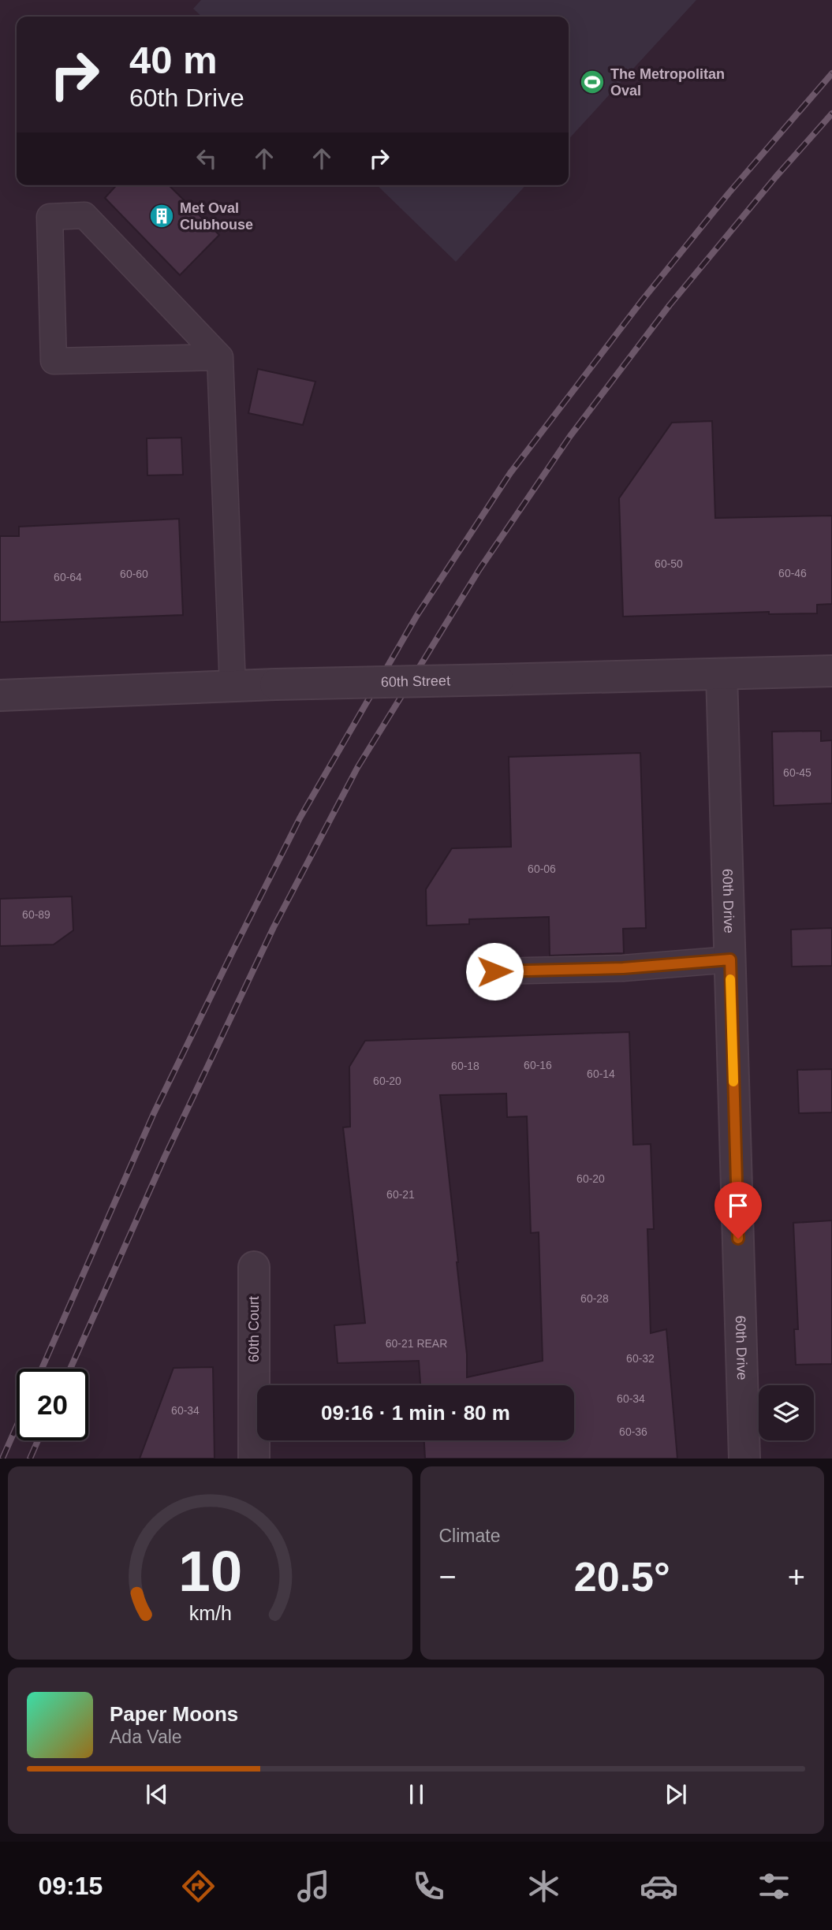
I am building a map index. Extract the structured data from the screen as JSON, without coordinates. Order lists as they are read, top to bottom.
{
  "streets": {
    "street": ["60th Street", "60th Drive", "60th Court"]
  },
  "crossings": [
    ["60th Street", "60th Drive"]
  ],
  "places": {
    "sports": ["The Metropolitan Oval"],
    "building": ["Met Oval Clubhouse"]
  },
  "house_numbers": [
    "60-50",
    "60-46",
    "60-60",
    "60-64",
    "60-45",
    "60-06",
    "60-89",
    "60-16",
    "60-18",
    "60-14",
    "60-20",
    "60-20",
    "60-21",
    "60-28",
    "60-21 REAR",
    "60-32",
    "60-34",
    "60-34",
    "60-36"
  ],
  "page": {
    "turn": ["40 m", "60th Drive"],
    "limit": "20",
    "trip": "09:16 · 1 min · 80 m",
    "tile": "Climate",
    "heat": ["−", "20.5°", "+"],
    "song": ["Paper Moons", "Ada Vale"],
    "tabs": "09:15",
    "gauge": ["10", "km/h"]
  }
}
